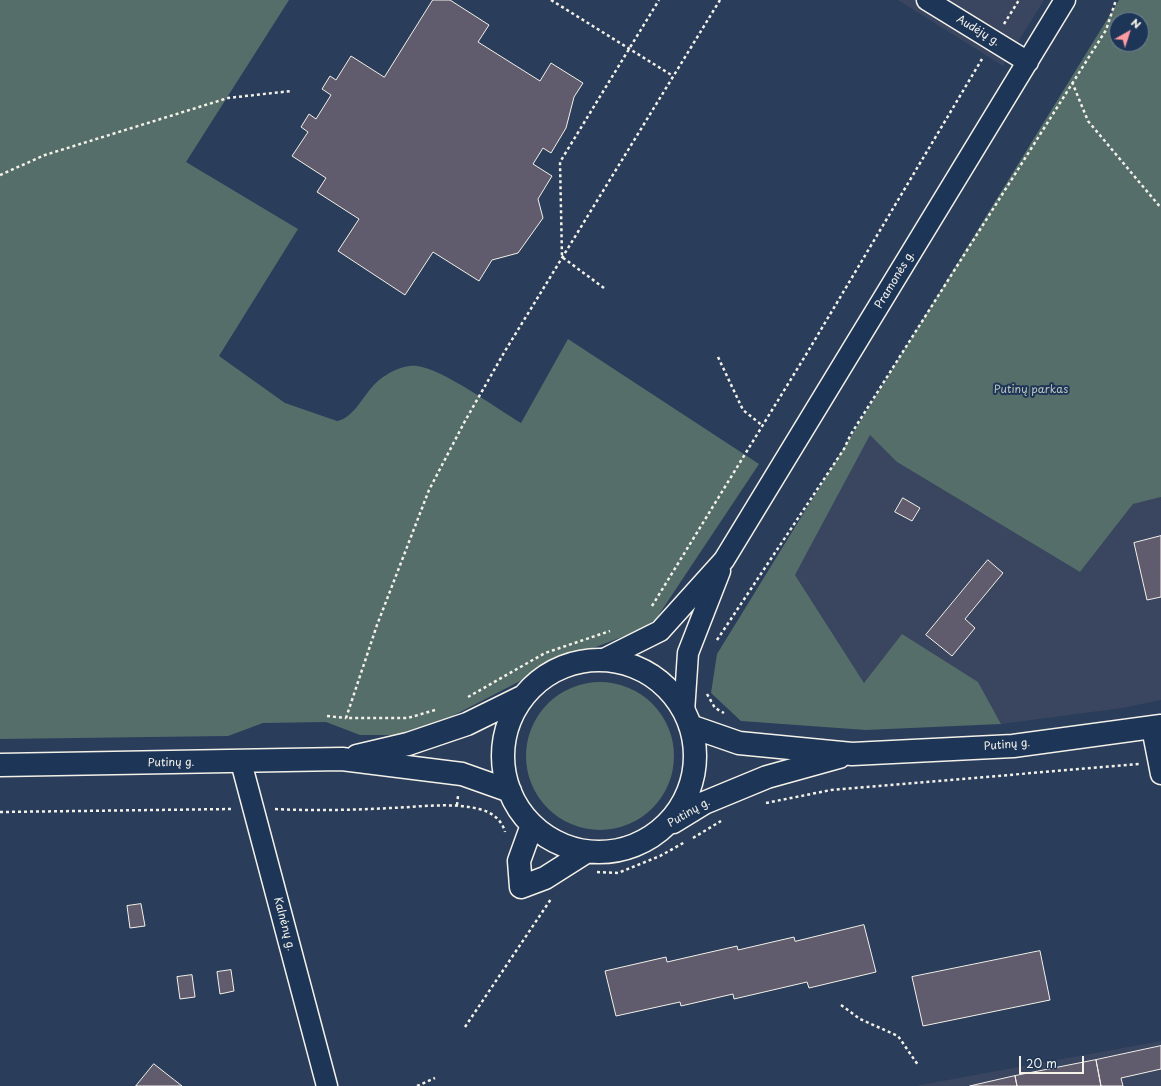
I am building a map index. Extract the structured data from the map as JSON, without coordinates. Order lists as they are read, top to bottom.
{
  "streets": {
    "main road": ["Putinų g."],
    "street": ["Audėjų g.", "Pramonės g.", "Kalnėnų g."]
  },
  "crossings": [
    ["Audėjų g.", "Pramonės g."],
    ["Putinų g.", "Kalnėnų g."]
  ],
  "parks": ["Putinų parkas"],
  "scale_bar": "20 m",
  "north": "top right"
}
